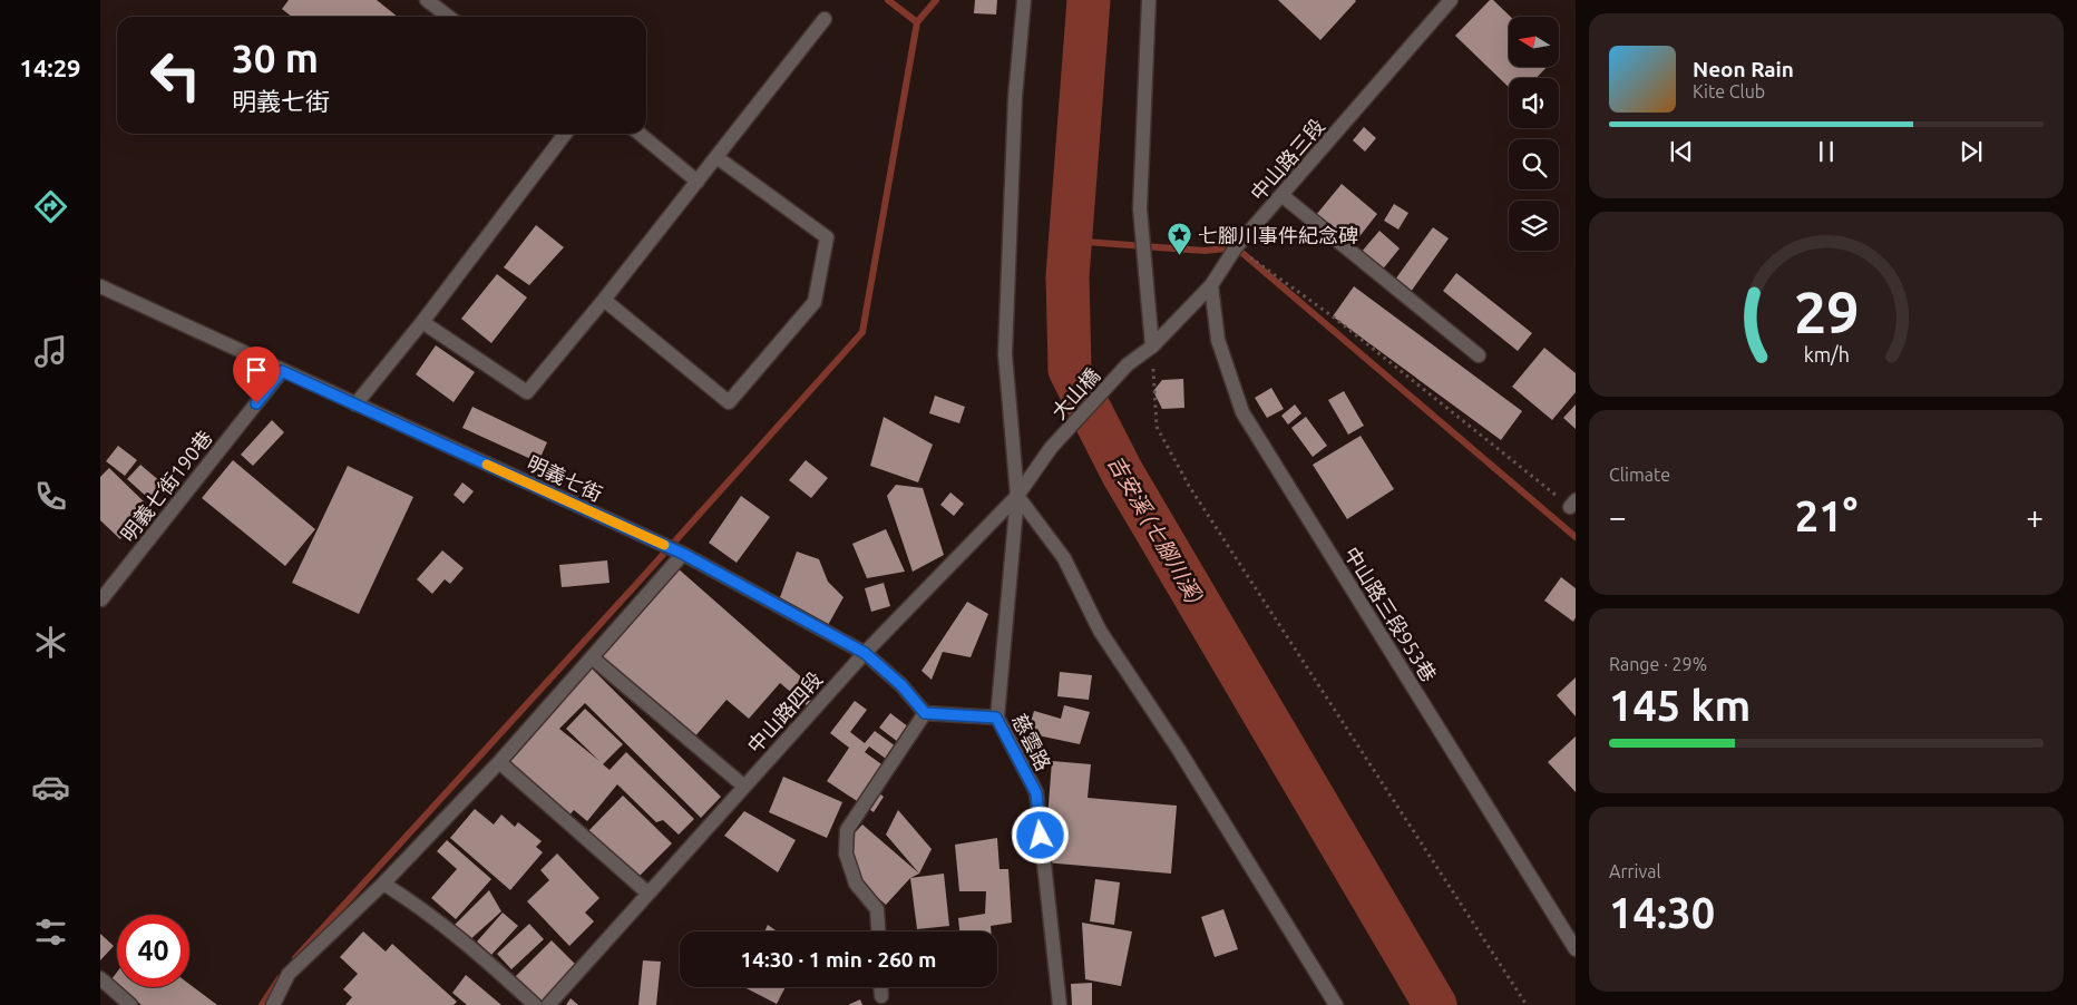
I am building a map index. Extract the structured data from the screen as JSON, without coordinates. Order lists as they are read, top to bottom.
{
  "streets": {
    "street": [
      "中山路三段",
      "大山橋",
      "明義七街",
      "明義七街190巷",
      "中山路三段953巷",
      "中山路四段",
      "慈雲路"
    ]
  },
  "crossings": [
    ["中山路三段", "大山橋"],
    ["中山路三段", "中山路三段953巷"],
    ["大山橋", "中山路四段"],
    ["明義七街", "明義七街190巷"],
    ["明義七街", "中山路四段"],
    ["中山路四段", "慈雲路"]
  ],
  "water": ["吉安溪 (七腳川溪)"],
  "places": {
    "place": ["七腳川事件紀念碑"]
  },
  "north": "left",
  "page": {
    "tabs": "14:29",
    "turn": ["30 m", "明義七街"],
    "song": ["Neon Rain", "Kite Club"],
    "tile": [
      "Climate",
      ["Range · 29%", "145 km"],
      ["Arrival", "14:30"]
    ],
    "heat": ["−", "21°", "+"],
    "limit": "40",
    "trip": "14:30 · 1 min · 260 m",
    "gauge": ["29", "km/h"]
  }
}
